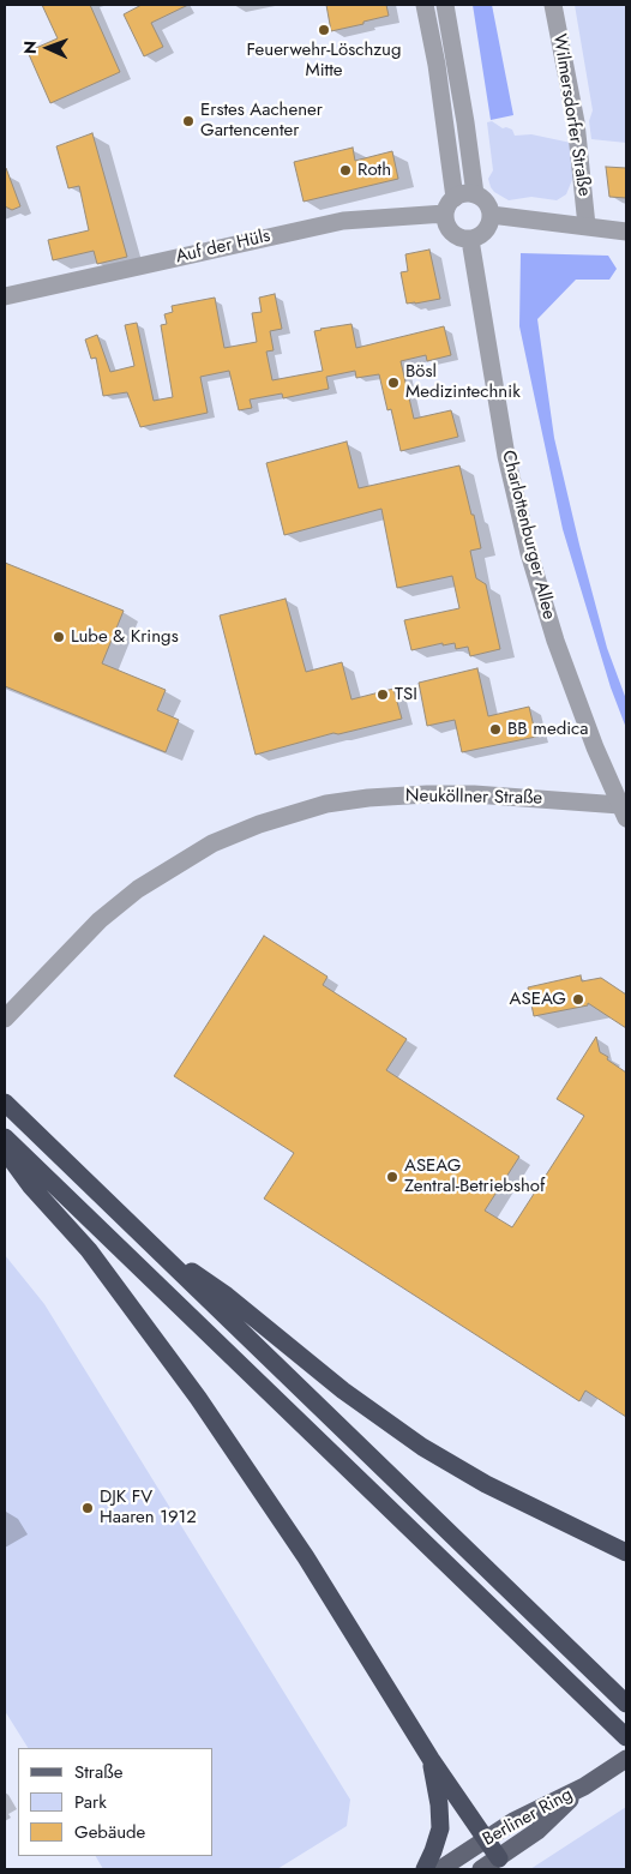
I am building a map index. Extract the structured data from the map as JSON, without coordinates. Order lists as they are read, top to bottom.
{
  "streets": {
    "main road": ["Berliner Ring"],
    "street": [
      "Wilmersdorfer Straße",
      "Auf der Hüls",
      "Charlottenburger Allee",
      "Neuköllner Straße"
    ]
  },
  "crossings": [
    ["Auf der Hüls", "Charlottenburger Allee"],
    ["Charlottenburger Allee", "Neuköllner Straße"]
  ],
  "places": [
    "Feuerwehr-Löschzug Mitte",
    "Erstes Aachener Gartencenter",
    "Roth",
    "Bösl Medizintechnik",
    "Lube & Krings",
    "TSI",
    "BB medica",
    "ASEAG",
    "ASEAG Zentral-Betriebshof",
    "DJK FV Haaren 1912"
  ],
  "legend": ["Straße", "Park", "Gebäude"],
  "north": "left"
}
